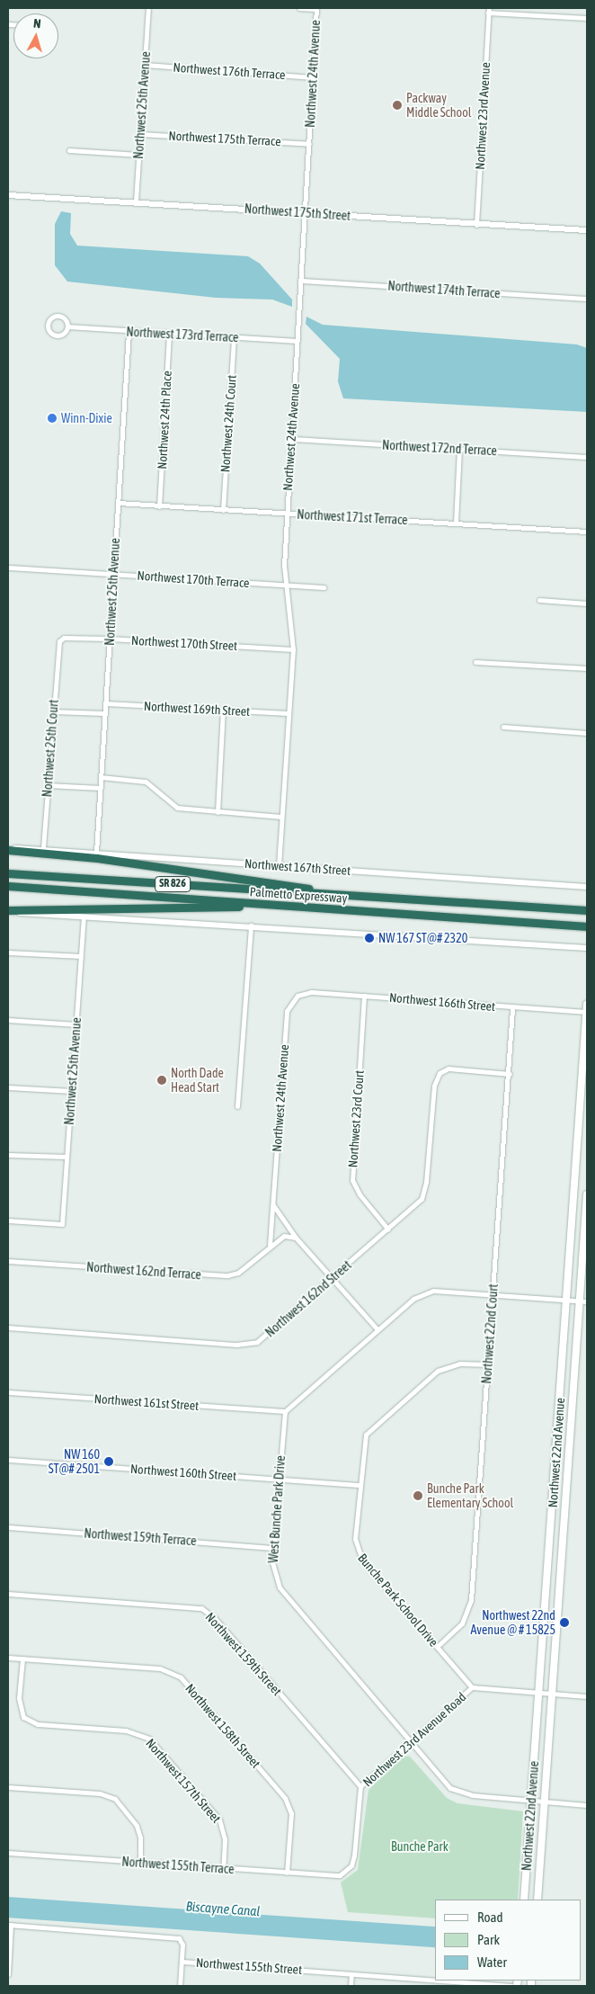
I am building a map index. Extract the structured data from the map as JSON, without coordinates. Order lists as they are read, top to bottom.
{
  "streets": {
    "highway": ["SR 826", "Palmetto Expressway"],
    "main road": ["Northwest 22nd Avenue"],
    "street": [
      "Northwest 176th Terrace",
      "Northwest 24th Avenue",
      "Northwest 25th Avenue",
      "Northwest 23rd Avenue",
      "Northwest 175th Terrace",
      "Northwest 175th Street",
      "Northwest 174th Terrace",
      "Northwest 173rd Terrace",
      "Northwest 24th Place",
      "Northwest 24th Court",
      "Northwest 172nd Terrace",
      "Northwest 171st Terrace",
      "Northwest 170th Terrace",
      "Northwest 170th Street",
      "Northwest 169th Street",
      "Northwest 25th Court",
      "Northwest 167th Street",
      "Northwest 166th Street",
      "Northwest 23rd Court",
      "Northwest 162nd Terrace",
      "Northwest 162nd Street",
      "Northwest 22nd Court",
      "Northwest 161st Street",
      "Northwest 160th Street",
      "West Bunche Park Drive",
      "Northwest 159th Terrace",
      "Bunche Park School Drive",
      "Northwest 159th Street",
      "Northwest 158th Street",
      "Northwest 23rd Avenue Road",
      "Northwest 157th Street",
      "Northwest 155th Terrace",
      "Northwest 155th Street"
    ]
  },
  "crossings": [
    ["Northwest 176th Terrace", "Northwest 24th Avenue"],
    ["Northwest 176th Terrace", "Northwest 25th Avenue"],
    ["Northwest 24th Avenue", "Northwest 175th Terrace"],
    ["Northwest 24th Avenue", "Northwest 175th Street"],
    ["Northwest 24th Avenue", "Northwest 174th Terrace"],
    ["Northwest 24th Avenue", "Northwest 173rd Terrace"],
    ["Northwest 24th Avenue", "Northwest 172nd Terrace"],
    ["Northwest 24th Avenue", "Northwest 171st Terrace"],
    ["Northwest 24th Avenue", "Northwest 170th Terrace"],
    ["Northwest 24th Avenue", "Northwest 170th Street"],
    ["Northwest 24th Avenue", "Northwest 169th Street"],
    ["Northwest 24th Avenue", "Northwest 167th Street"],
    ["Northwest 24th Avenue", "Northwest 166th Street"],
    ["Northwest 25th Avenue", "Northwest 175th Terrace"],
    ["Northwest 25th Avenue", "Northwest 175th Street"],
    ["Northwest 25th Avenue", "Northwest 173rd Terrace"],
    ["Northwest 25th Avenue", "Northwest 171st Terrace"],
    ["Northwest 25th Avenue", "Northwest 170th Terrace"],
    ["Northwest 25th Avenue", "Northwest 170th Street"],
    ["Northwest 25th Avenue", "Northwest 169th Street"],
    ["Northwest 25th Avenue", "Northwest 167th Street"],
    ["Northwest 23rd Avenue", "Northwest 175th Street"],
    ["Northwest 173rd Terrace", "Northwest 24th Place"],
    ["Northwest 173rd Terrace", "Northwest 24th Court"],
    ["Northwest 24th Place", "Northwest 171st Terrace"],
    ["Northwest 24th Court", "Northwest 171st Terrace"],
    ["Northwest 170th Street", "Northwest 25th Court"],
    ["Northwest 25th Court", "Northwest 167th Street"],
    ["Northwest 166th Street", "Northwest 23rd Court"],
    ["Northwest 166th Street", "Northwest 22nd Court"],
    ["Northwest 166th Street", "Northwest 22nd Avenue"],
    ["Northwest 23rd Court", "Northwest 162nd Street"],
    ["Northwest 162nd Street", "Northwest 22nd Court"],
    ["Northwest 22nd Court", "Bunche Park School Drive"],
    ["Northwest 161st Street", "West Bunche Park Drive"],
    ["Northwest 22nd Avenue", "West Bunche Park Drive"],
    ["Northwest 160th Street", "West Bunche Park Drive"],
    ["Northwest 160th Street", "Bunche Park School Drive"],
    ["West Bunche Park Drive", "Northwest 159th Terrace"],
    ["West Bunche Park Drive", "Northwest 23rd Avenue Road"],
    ["Bunche Park School Drive", "Northwest 23rd Avenue Road"],
    ["Northwest 159th Street", "Northwest 23rd Avenue Road"],
    ["Northwest 158th Street", "Northwest 157th Street"],
    ["Northwest 158th Street", "Northwest 155th Terrace"],
    ["Northwest 23rd Avenue Road", "Northwest 155th Terrace"],
    ["Northwest 157th Street", "Northwest 155th Terrace"]
  ],
  "water": ["Biscayne Canal"],
  "parks": ["Bunche Park"],
  "places": [
    "Packway Middle School",
    "Winn-Dixie",
    "NW 167 ST@# 2320",
    "North Dade Head Start",
    "NW 160 ST@# 2501",
    "Bunche Park Elementary School",
    "Northwest 22nd Avenue @ # 15825"
  ],
  "legend": ["Road", "Park", "Water"],
  "north": "top"
}
